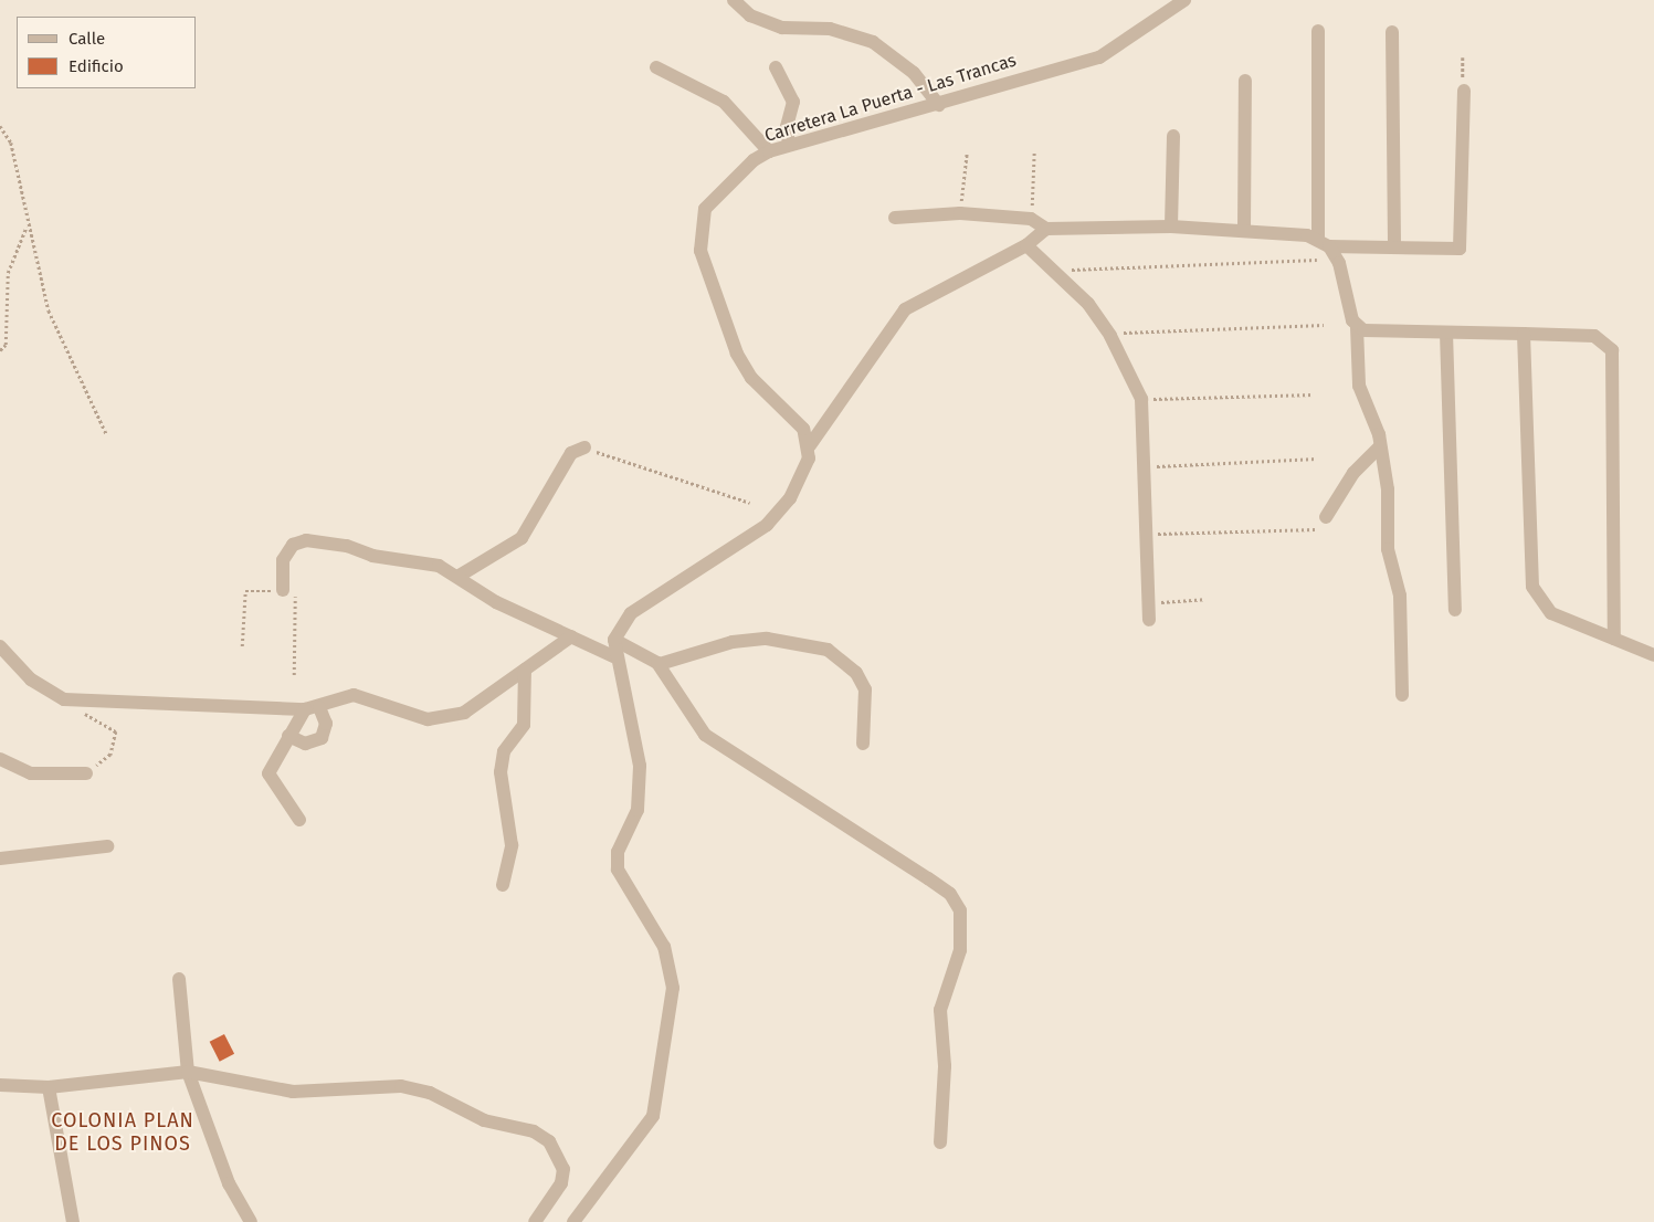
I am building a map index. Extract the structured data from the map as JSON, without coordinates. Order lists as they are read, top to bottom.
{
  "streets": {
    "street": ["Carretera La Puerta - Las Trancas"]
  },
  "districts": ["COLONIA PLAN DE LOS PINOS"],
  "legend": ["Calle", "Edificio"]
}
